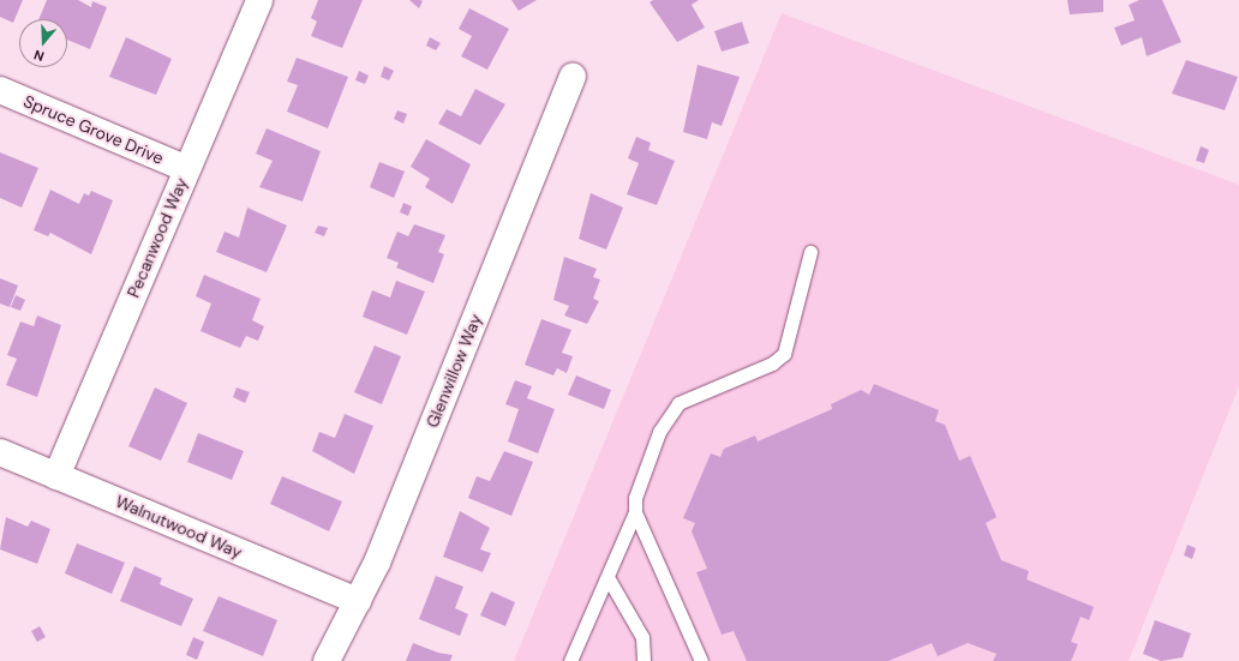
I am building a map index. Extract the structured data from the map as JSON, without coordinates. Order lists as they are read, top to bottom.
{
  "streets": {
    "street": [
      "Spruce Grove Drive",
      "Pecanwood Way",
      "Glenwillow Way",
      "Walnutwood Way"
    ]
  },
  "crossings": [
    ["Spruce Grove Drive", "Pecanwood Way"],
    ["Pecanwood Way", "Walnutwood Way"],
    ["Glenwillow Way", "Walnutwood Way"]
  ],
  "north": "bottom"
}
